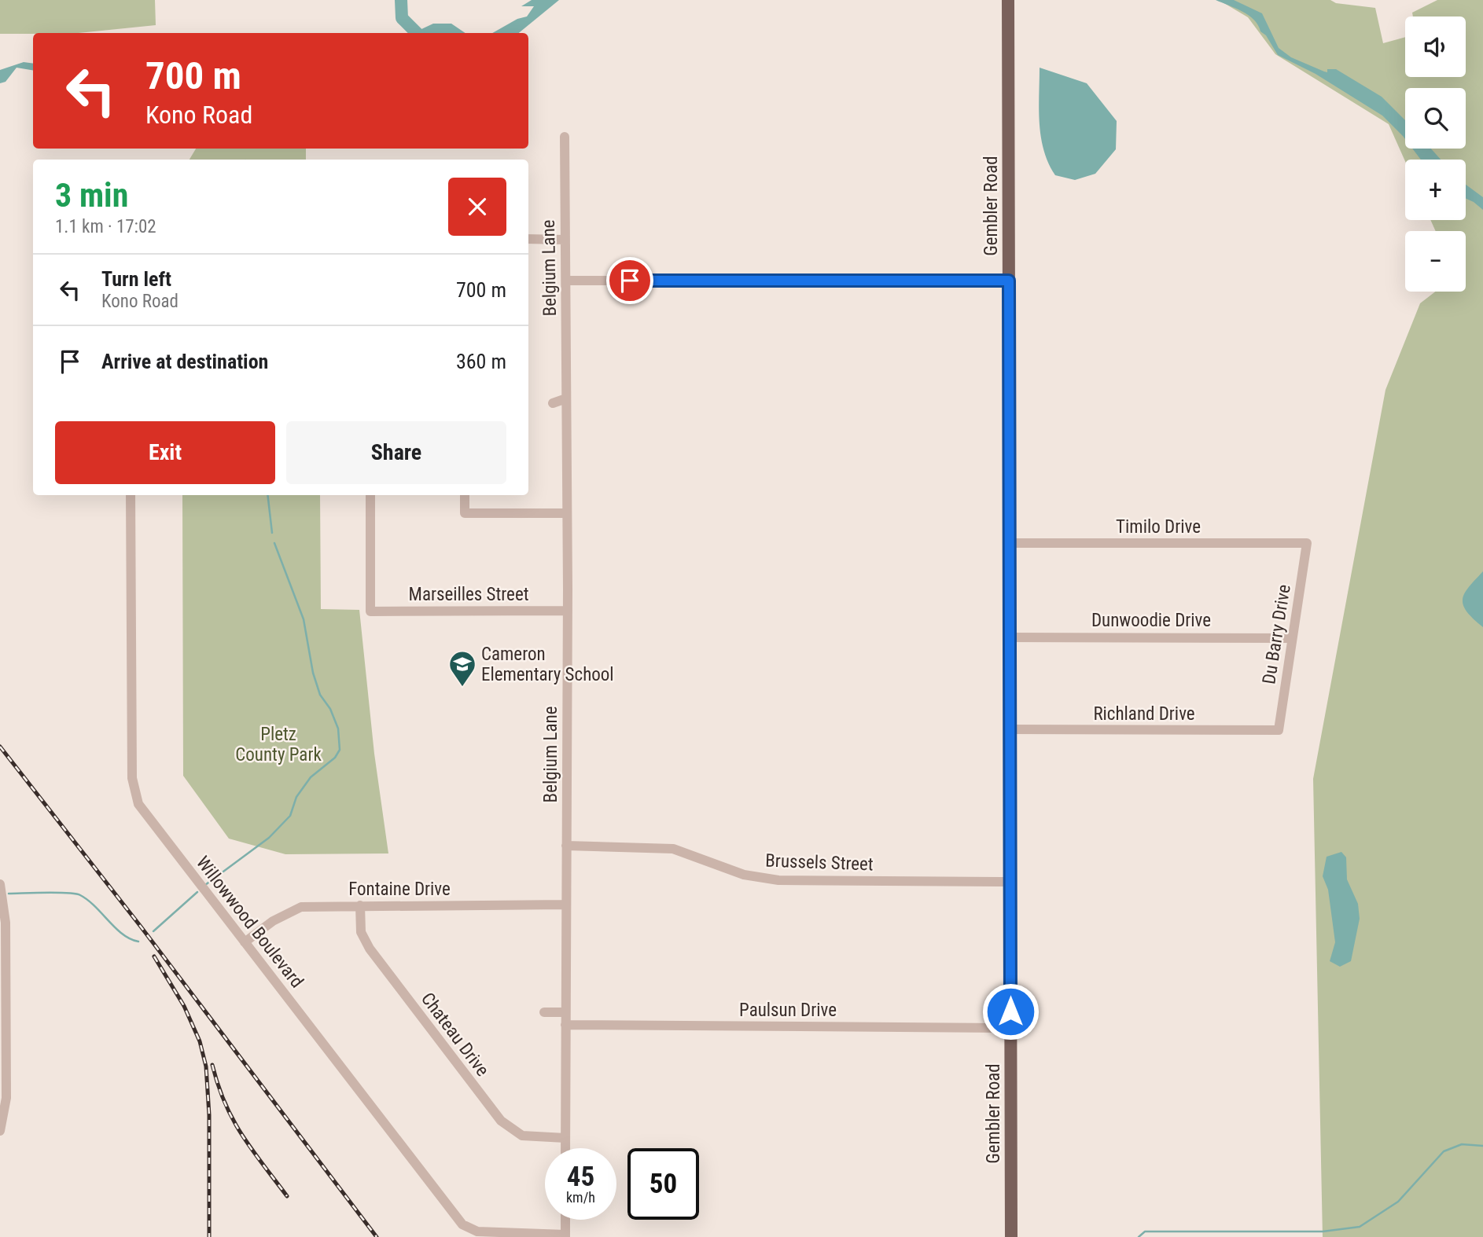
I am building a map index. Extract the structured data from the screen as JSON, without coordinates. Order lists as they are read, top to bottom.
{
  "streets": {
    "main road": ["Gembler Road"],
    "street": [
      "Belgium Lane",
      "Timilo Drive",
      "Marseilles Street",
      "Dunwoodie Drive",
      "Du Barry Drive",
      "Richland Drive",
      "Brussels Street",
      "Fontaine Drive",
      "Willowwood Boulevard",
      "Paulsun Drive",
      "Chateau Drive"
    ]
  },
  "crossings": [
    ["Gembler Road", "Timilo Drive"],
    ["Gembler Road", "Dunwoodie Drive"],
    ["Gembler Road", "Richland Drive"],
    ["Gembler Road", "Brussels Street"],
    ["Gembler Road", "Paulsun Drive"],
    ["Belgium Lane", "Marseilles Street"],
    ["Belgium Lane", "Brussels Street"],
    ["Belgium Lane", "Fontaine Drive"],
    ["Belgium Lane", "Paulsun Drive"],
    ["Belgium Lane", "Chateau Drive"],
    ["Timilo Drive", "Du Barry Drive"],
    ["Dunwoodie Drive", "Du Barry Drive"],
    ["Du Barry Drive", "Richland Drive"],
    ["Fontaine Drive", "Willowwood Boulevard"],
    ["Fontaine Drive", "Chateau Drive"]
  ],
  "parks": ["Pletz County Park"],
  "places": {
    "school or university": ["Cameron Elementary School"]
  },
  "page": {
    "map_buttons": ["+", "−"],
    "turn": ["700 m", "Kono Road"],
    "heading": ["3 min", "1.1 km · 17:02"],
    "list": [
      {
        "name": "Turn left",
        "note": "Kono Road",
        "value": "700 m"
      },
      {
        "name": "Arrive at destination",
        "value": "360 m"
      }
    ],
    "buttons": ["Exit", "Share"],
    "speed": "45 km/h",
    "limit": "50"
  }
}
